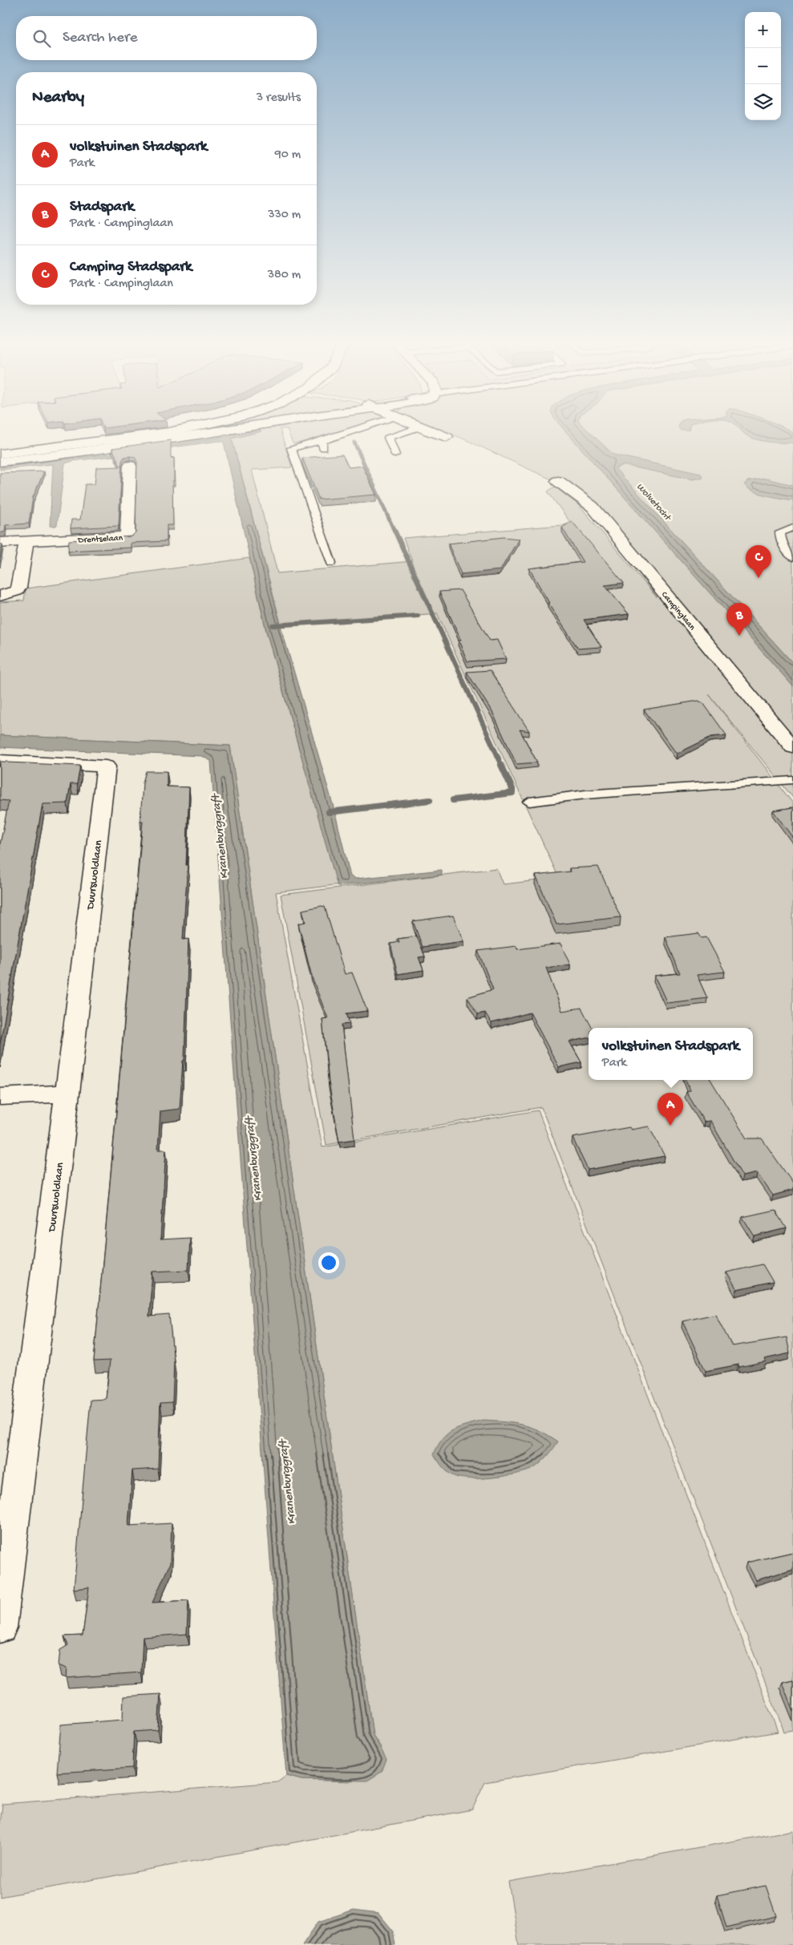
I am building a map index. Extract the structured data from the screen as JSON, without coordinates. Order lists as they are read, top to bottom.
{
  "streets": {
    "street": ["Drentselaan", "Campinglaan", "Duurswoldlaan"]
  },
  "water": ["Wolvetocht", "Kranenburggraft"],
  "page": {
    "map_buttons": ["+", "−"],
    "search": "Search here",
    "heading": ["Nearby", "3 results"],
    "list": [
      {
        "mark": "A",
        "name": "volkstuinen Stadspark",
        "note": "Park",
        "value": "90 m"
      },
      {
        "mark": "B",
        "name": "Stadspark",
        "note": "Park · Campinglaan",
        "value": "330 m"
      },
      {
        "mark": "C",
        "name": "Camping Stadspark",
        "note": "Park · Campinglaan",
        "value": "380 m"
      }
    ],
    "pins": ["C", "B", "A"],
    "popup": ["volkstuinen Stadspark", "Park"]
  }
}
